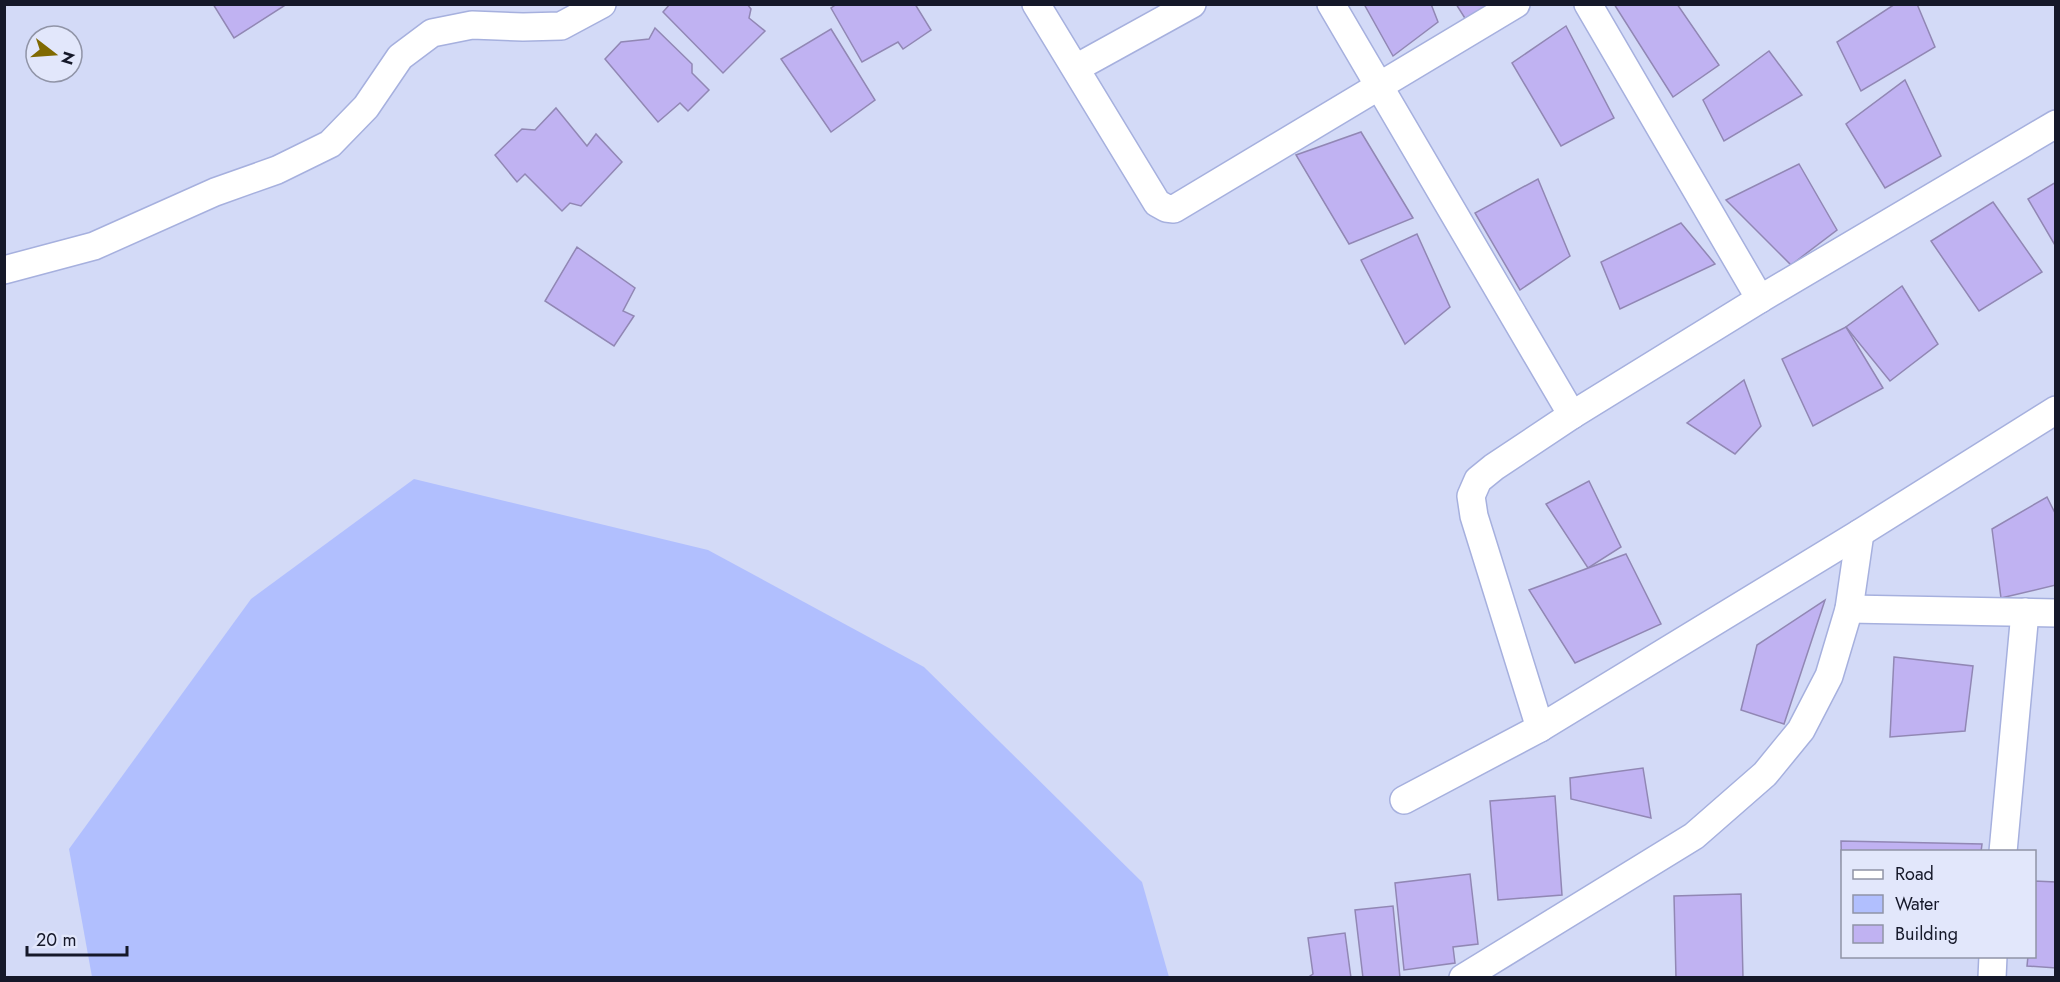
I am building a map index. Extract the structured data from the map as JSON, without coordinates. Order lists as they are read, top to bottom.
{
  "legend": ["Road", "Water", "Building"],
  "scale_bar": "20 m",
  "north": "right"
}
